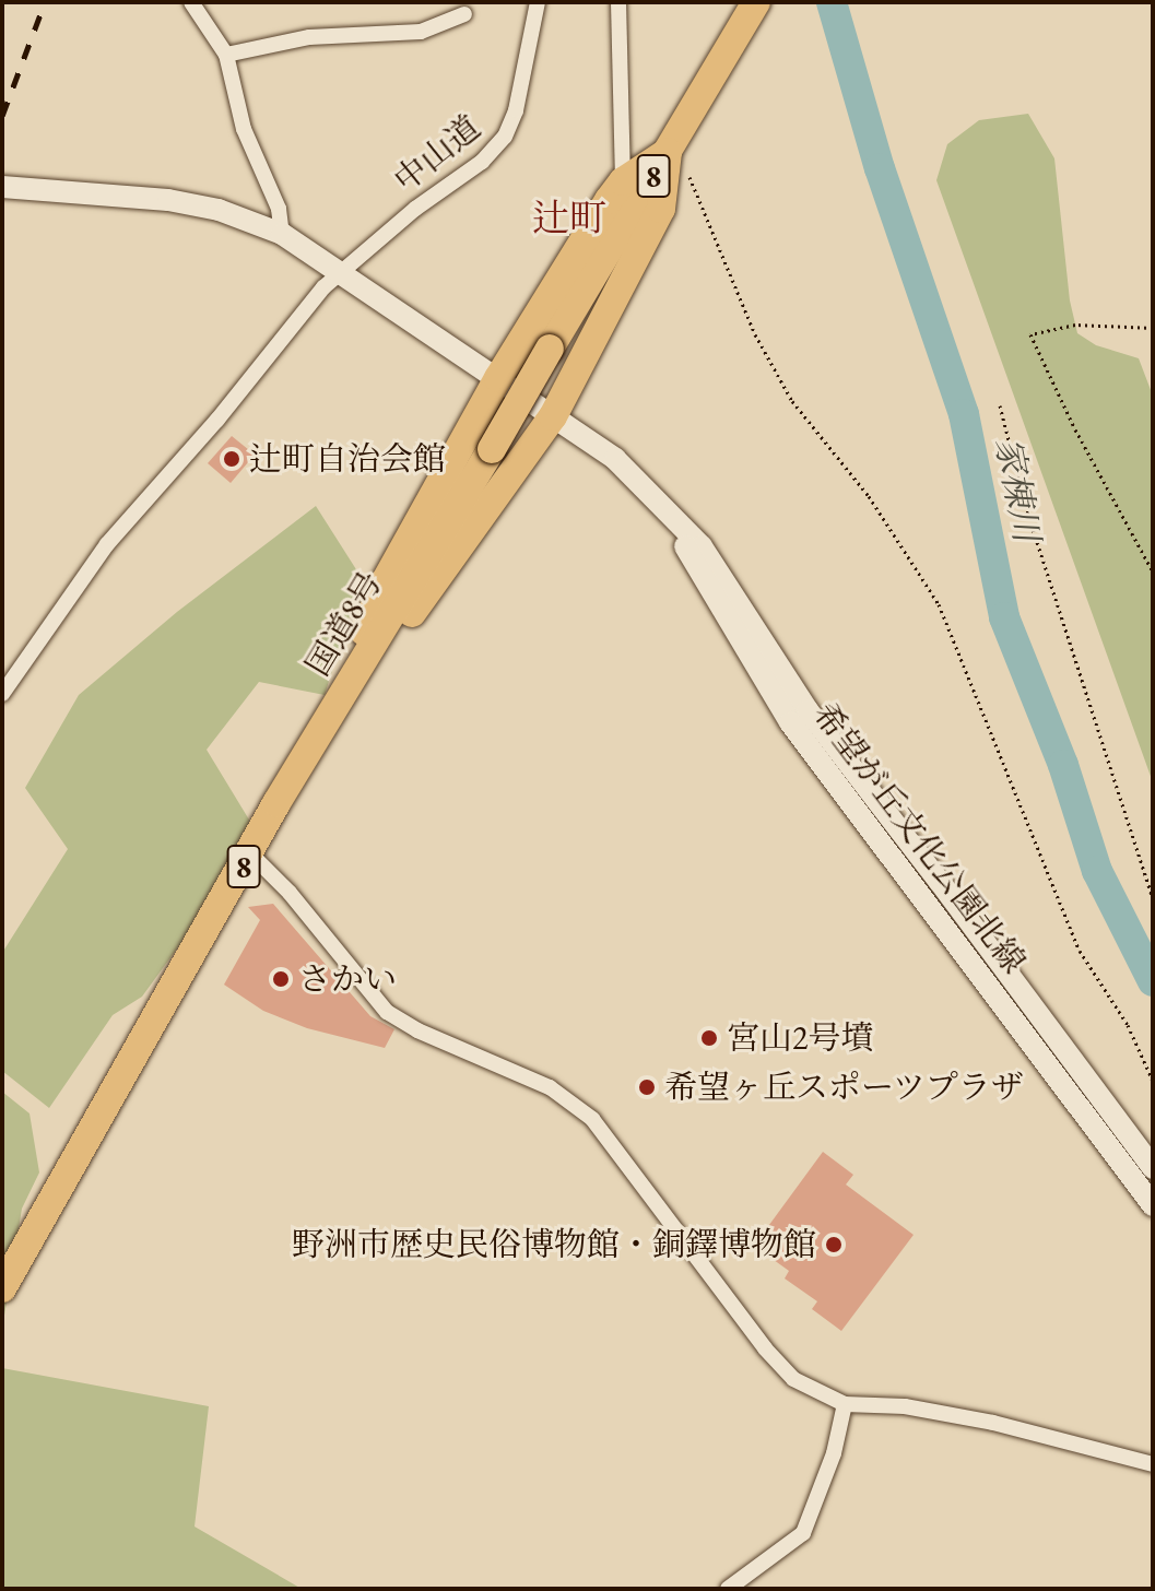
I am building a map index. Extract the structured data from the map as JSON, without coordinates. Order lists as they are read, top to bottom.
{
  "streets": {
    "highway": ["8", "国道8号"],
    "main road": ["希望が丘文化公園北線"],
    "street": ["中山道"]
  },
  "crossings": [
    ["中山道", "希望が丘文化公園北線"]
  ],
  "districts": ["辻町"],
  "water": ["家棟川"],
  "places": [
    "辻町自治会館",
    "さかい",
    "宮山2号墳",
    "希望ヶ丘スポーツプラザ",
    "野洲市歴史民俗博物館・銅鐸博物館"
  ]
}
